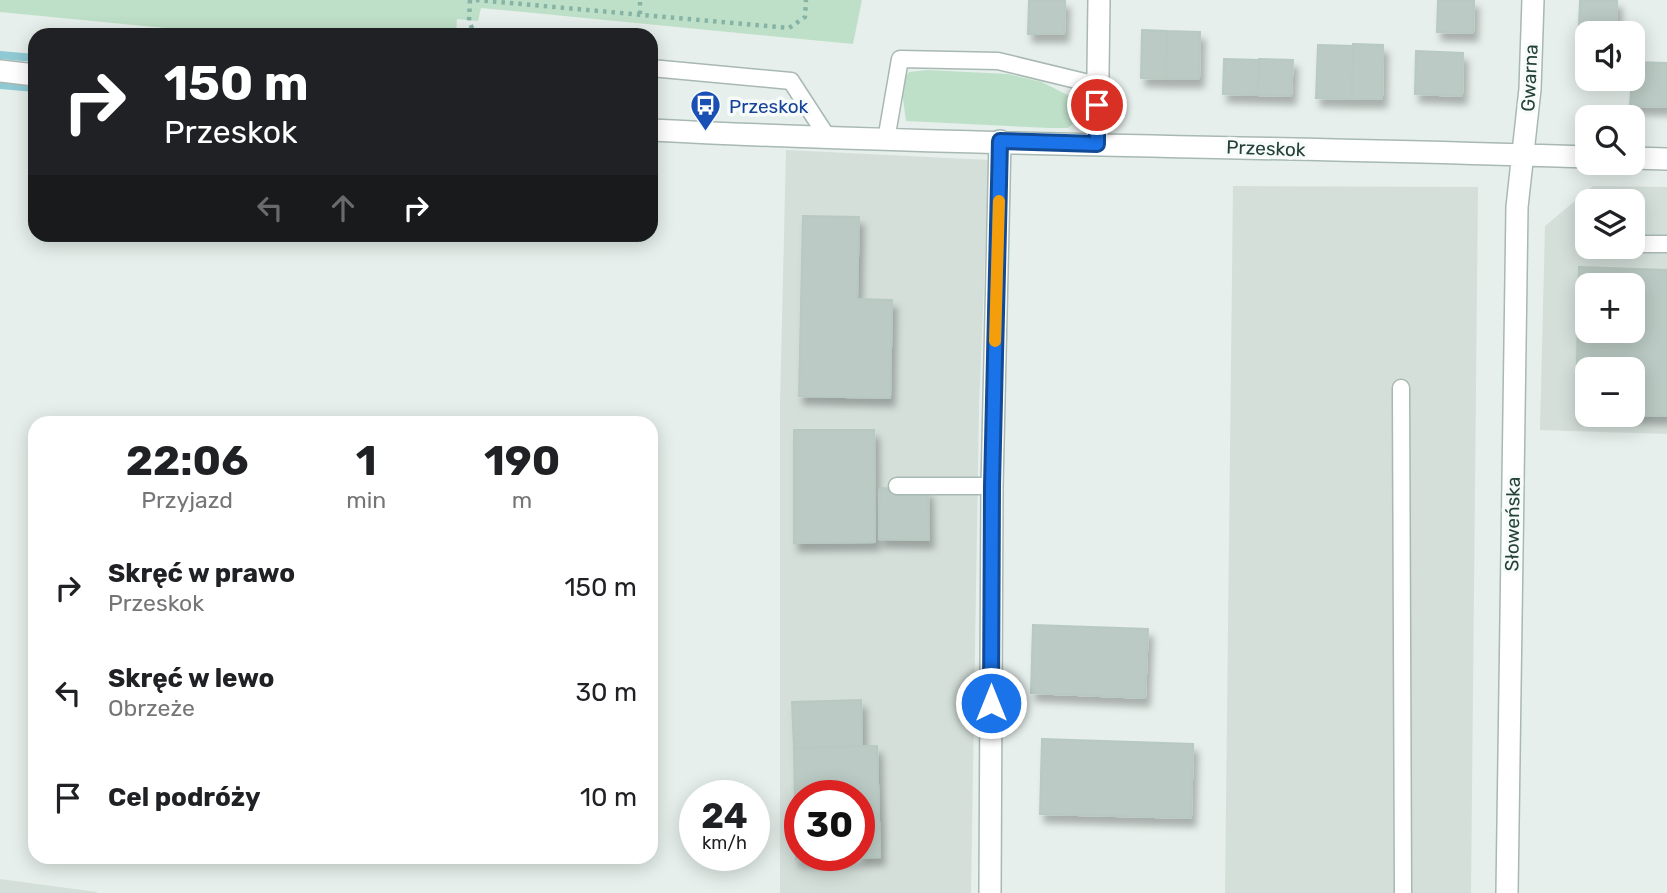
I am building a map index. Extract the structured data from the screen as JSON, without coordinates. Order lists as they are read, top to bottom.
{
  "streets": {
    "street": ["Gwarna", "Przeskok", "Słoweńska"]
  },
  "crossings": [
    ["Gwarna", "Przeskok"],
    ["Gwarna", "Słoweńska"],
    ["Przeskok", "Słoweńska"]
  ],
  "places": {
    "bus stop": ["Przeskok"]
  },
  "page": {
    "map_buttons": ["+", "−"],
    "turn": ["150 m", "Przeskok"],
    "eta": [
      "22:06",
      "Przyjazd",
      "1",
      "min",
      "190",
      "m"
    ],
    "list": [
      {
        "name": "Skręć w prawo",
        "note": "Przeskok",
        "value": "150 m"
      },
      {
        "name": "Skręć w lewo",
        "note": "Obrzeże",
        "value": "30 m"
      },
      {
        "name": "Cel podróży",
        "value": "10 m"
      }
    ],
    "speed": "24 km/h",
    "limit": "30"
  }
}
